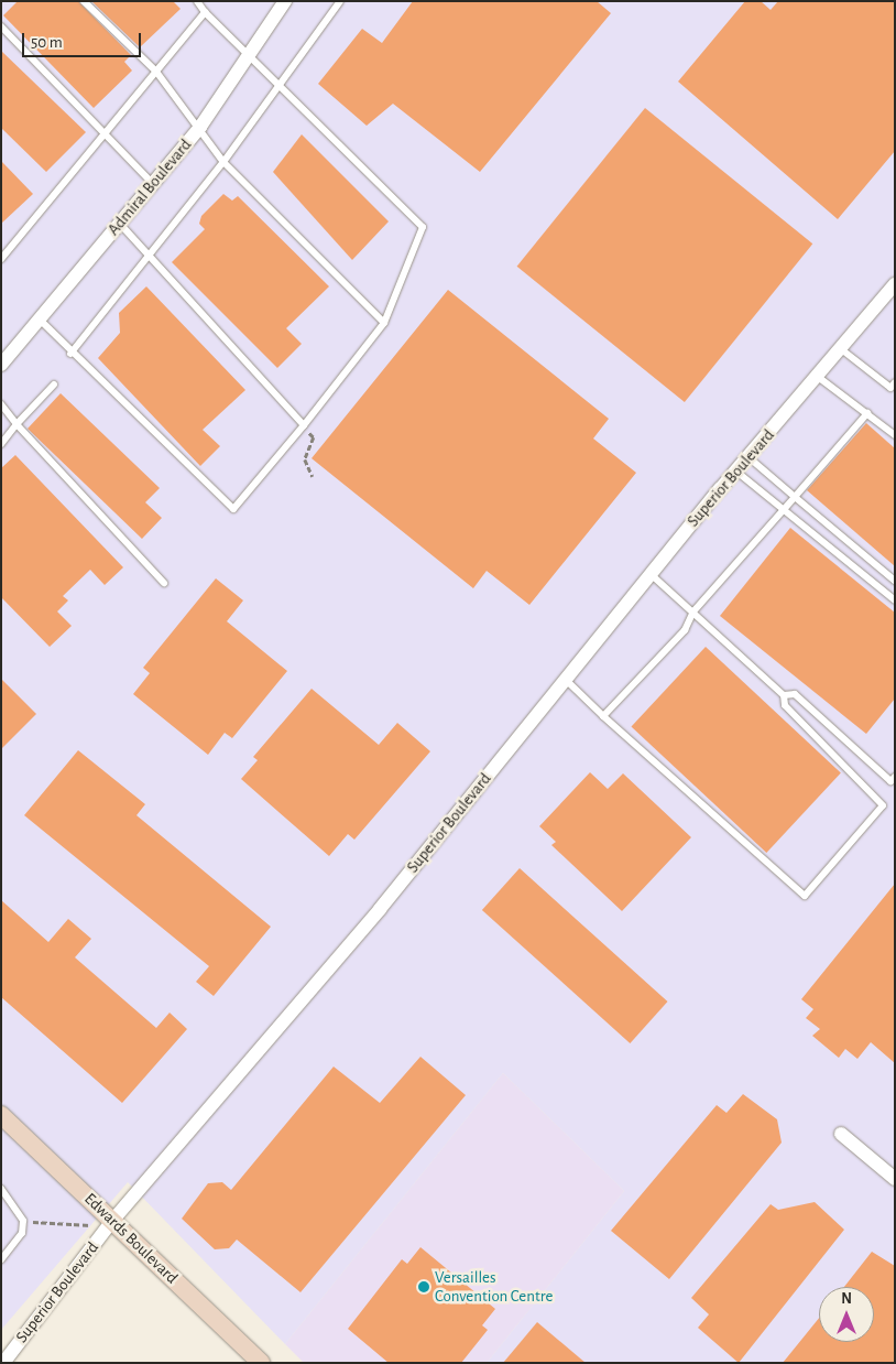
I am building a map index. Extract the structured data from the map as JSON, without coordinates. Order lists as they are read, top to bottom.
{
  "streets": {
    "street": ["Admiral Boulevard", "Superior Boulevard", "Edwards Boulevard"]
  },
  "crossings": [
    ["Superior Boulevard", "Edwards Boulevard"]
  ],
  "places": ["Versailles Convention Centre"],
  "scale_bar": "50 m",
  "north": "top"
}
